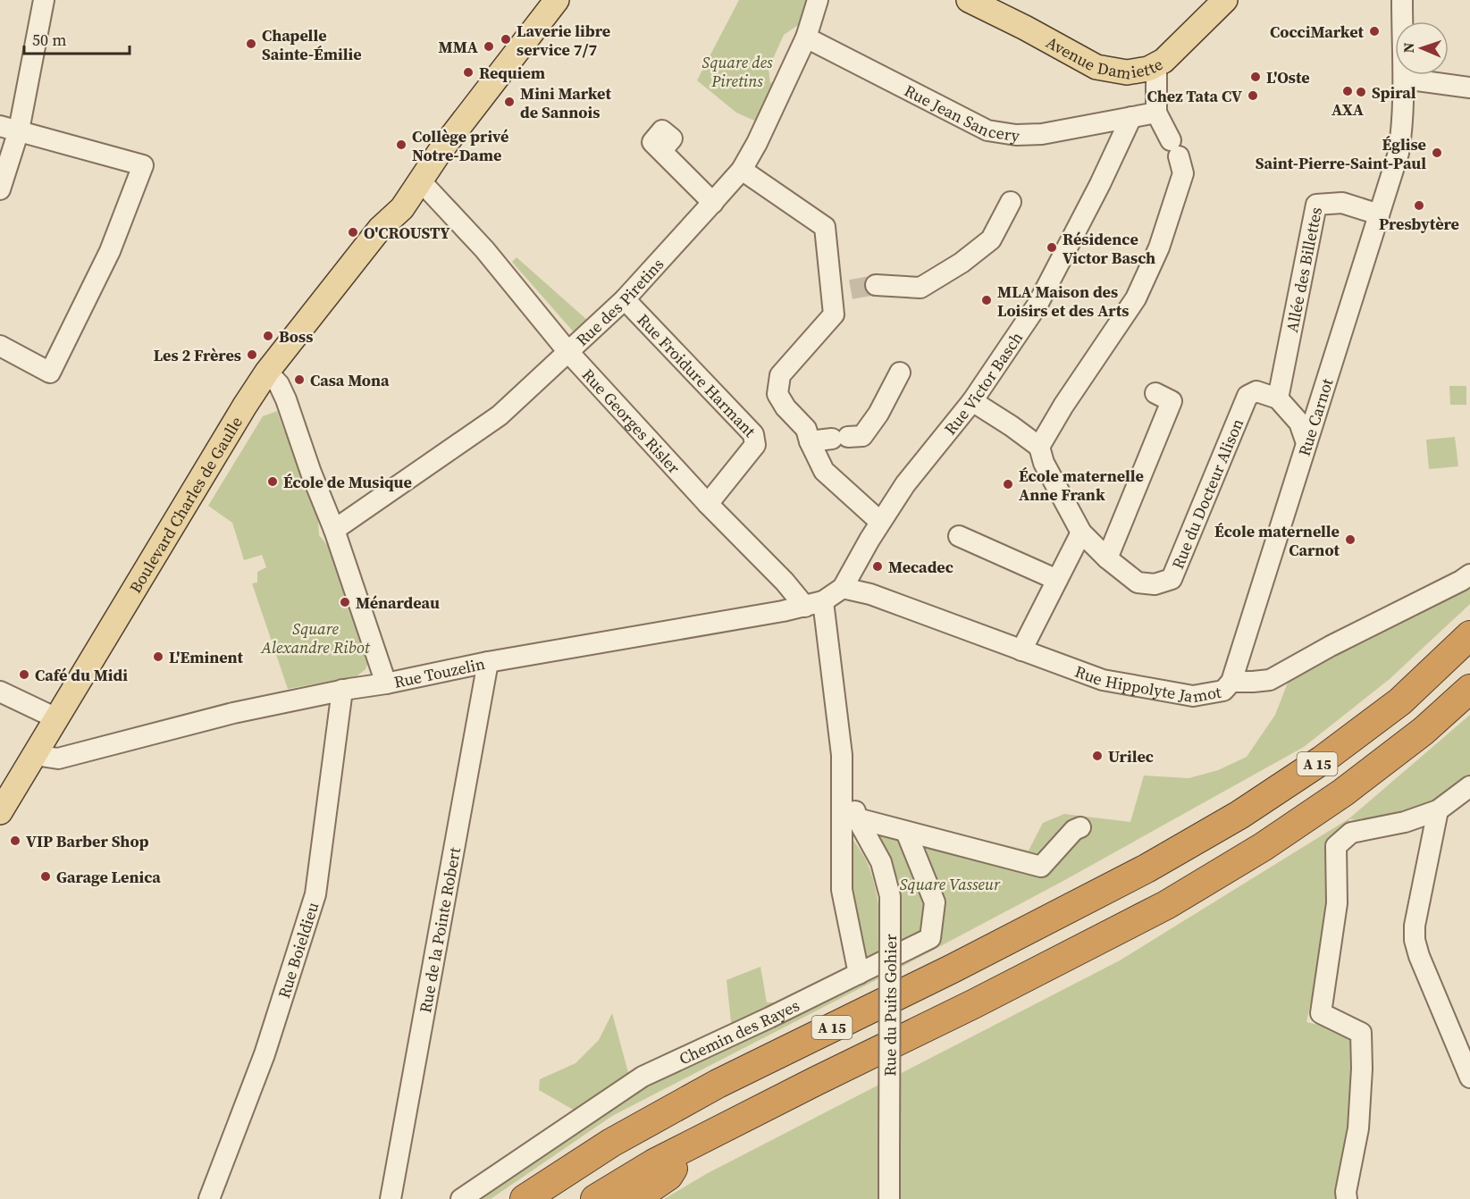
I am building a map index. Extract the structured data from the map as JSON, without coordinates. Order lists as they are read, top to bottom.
{
  "streets": {
    "highway": ["A 15"],
    "main road": ["Avenue Damiette", "Boulevard Charles de Gaulle"],
    "street": [
      "Rue Jean Sancery",
      "Allée des Billettes",
      "Rue des Piretins",
      "Rue Froidure Harmant",
      "Rue Victor Basch",
      "Rue Carnot",
      "Rue Georges Risler",
      "Rue du Docteur Alison",
      "Rue Touzelin",
      "Rue Hippolyte Jamot",
      "Rue de la Pointe Robert",
      "Rue Boieldieu",
      "Rue du Puits Gohier",
      "Chemin des Rayes"
    ]
  },
  "crossings": [
    ["Rue Jean Sancery", "Rue des Piretins"],
    ["Rue Jean Sancery", "Rue Victor Basch"],
    ["Allée des Billettes", "Rue Carnot"],
    ["Allée des Billettes", "Rue du Docteur Alison"],
    ["Rue des Piretins", "Rue Froidure Harmant"],
    ["Rue des Piretins", "Rue Georges Risler"],
    ["Rue Froidure Harmant", "Rue Georges Risler"],
    ["Rue Victor Basch", "Rue Touzelin"],
    ["Rue Victor Basch", "Rue Hippolyte Jamot"],
    ["Rue Carnot", "Rue Hippolyte Jamot"],
    ["Rue Georges Risler", "Boulevard Charles de Gaulle"],
    ["Rue Georges Risler", "Rue Touzelin"],
    ["Rue Georges Risler", "Rue du Puits Gohier"],
    ["Boulevard Charles de Gaulle", "Rue Touzelin"],
    ["Rue Touzelin", "Rue Hippolyte Jamot"],
    ["Rue Touzelin", "Rue de la Pointe Robert"],
    ["Rue Touzelin", "Rue Boieldieu"],
    ["Rue Touzelin", "Rue du Puits Gohier"],
    ["Rue du Puits Gohier", "Chemin des Rayes"]
  ],
  "parks": ["Square des Piretins", "Square Alexandre Ribot", "Square Vasseur"],
  "places": [
    "CocciMarket",
    "Laverie libre service 7/7",
    "Chapelle Sainte-Émilie",
    "MMA",
    "Requiem",
    "L'Oste",
    "AXA",
    "Spiral",
    "Chez Tata CV",
    "Mini Market de Sannois",
    "Collège privé Notre-Dame",
    "Église Saint-Pierre-Saint-Paul",
    "Presbytère",
    "O'CROUSTY",
    "Résidence Victor Basch",
    "MLA Maison des Loisirs et des Arts",
    "Boss",
    "Les 2 Frères",
    "Casa Mona",
    "École de Musique",
    "École maternelle Anne Frank",
    "École maternelle Carnot",
    "Mecadec",
    "Ménardeau",
    "L'Eminent",
    "Café du Midi",
    "Urilec",
    "VIP Barber Shop",
    "Garage Lenica"
  ],
  "scale_bar": "50 m",
  "north": "left"
}
